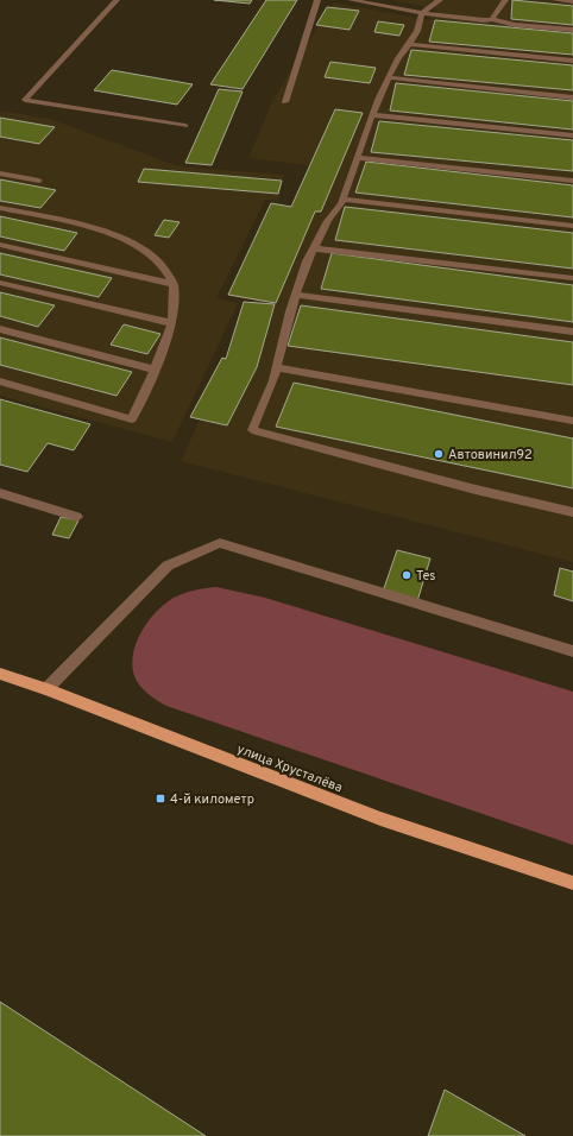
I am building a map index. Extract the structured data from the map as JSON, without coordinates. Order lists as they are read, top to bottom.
{
  "streets": {
    "main road": ["улица Хрусталёва"]
  },
  "places": {
    "other": ["Автовинил92", "Tes"],
    "transit": ["4-й километр"]
  }
}
